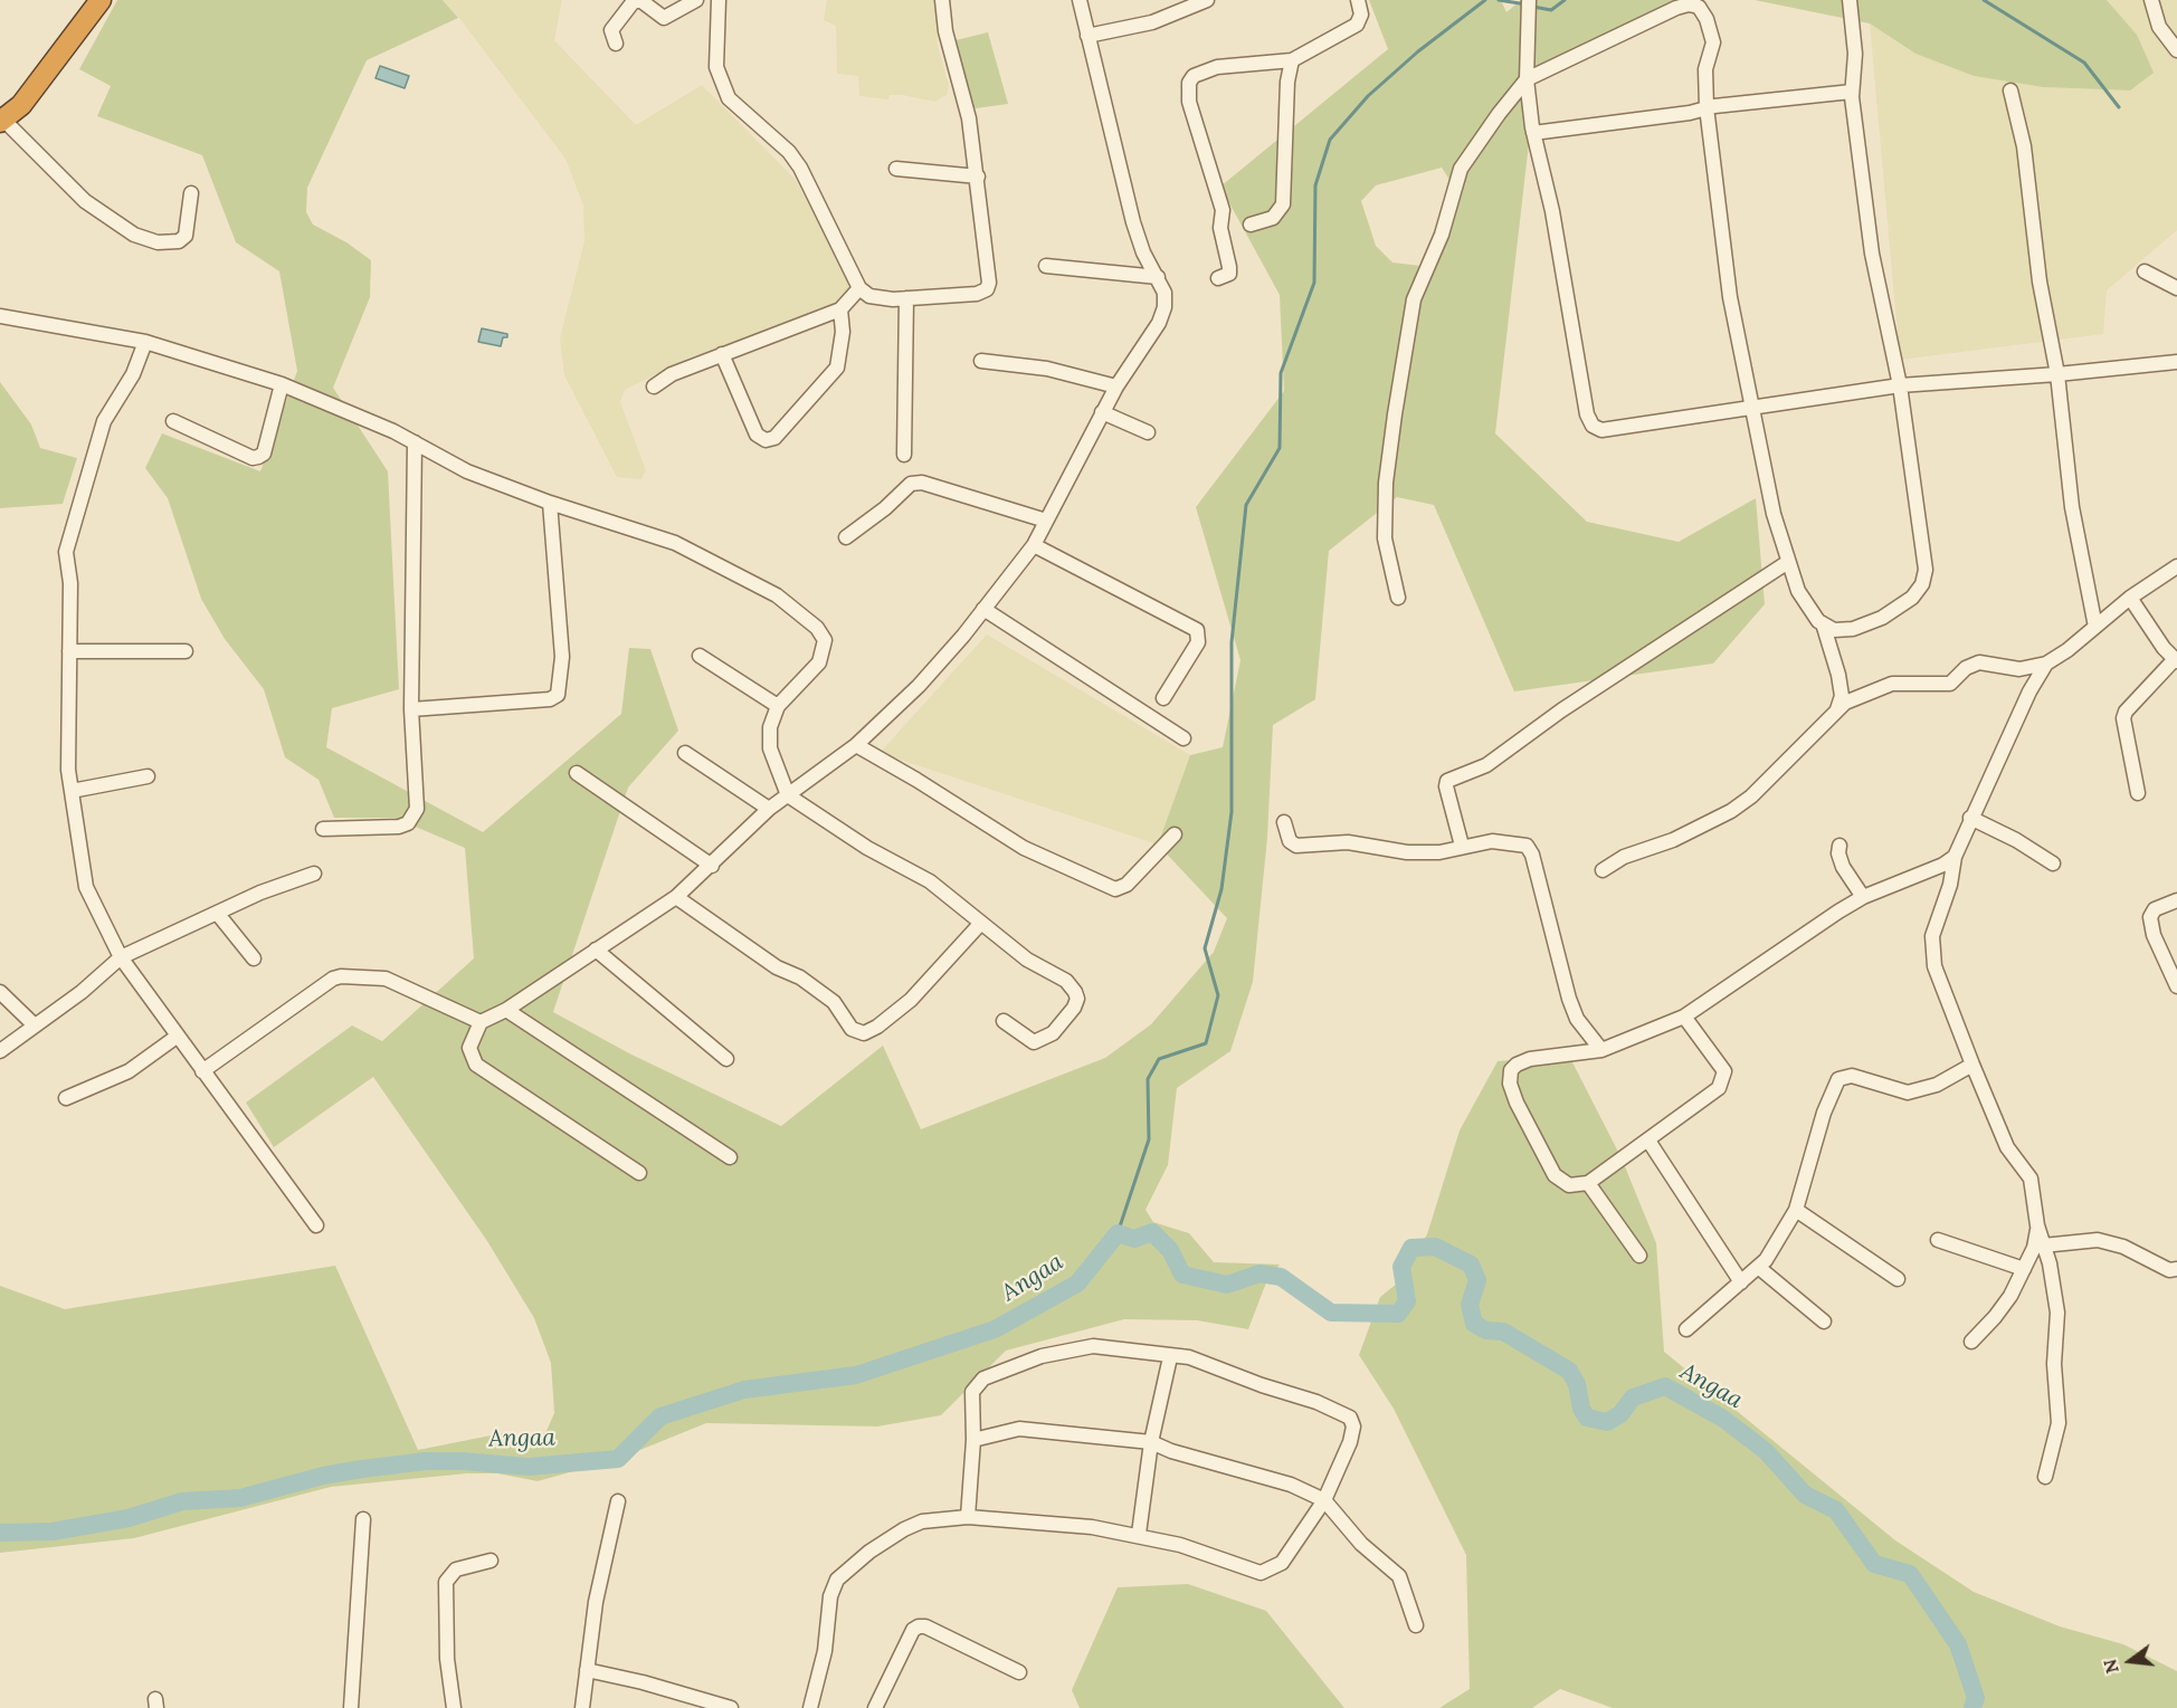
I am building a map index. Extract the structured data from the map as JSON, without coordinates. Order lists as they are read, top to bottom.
{
  "water": ["Angaa"],
  "north": "left"
}
